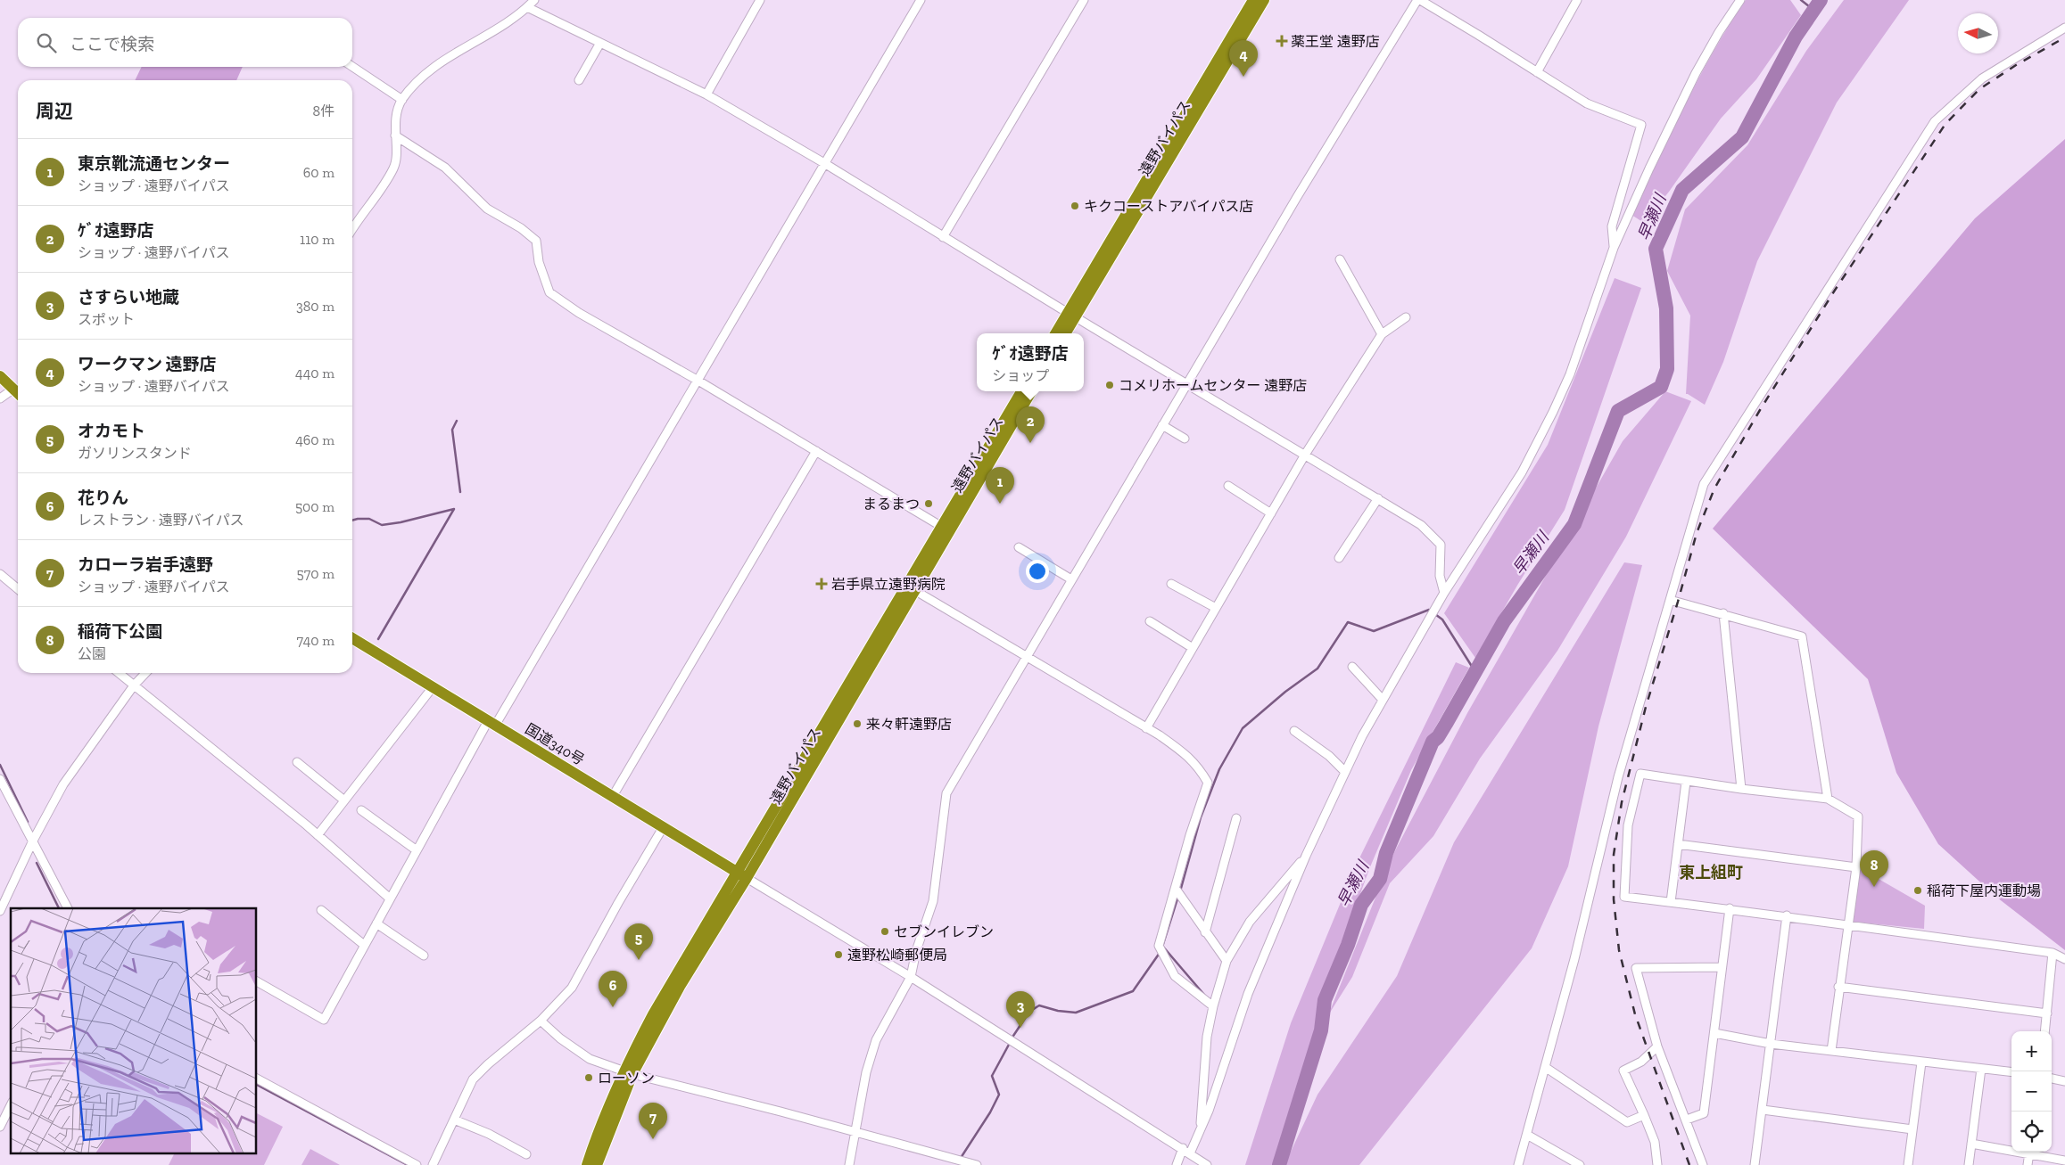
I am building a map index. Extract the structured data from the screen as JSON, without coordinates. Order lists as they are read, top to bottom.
{
  "streets": {
    "highway": ["遠野バイパス", "国道340号"]
  },
  "crossings": [
    ["遠野バイパス", "国道340号"]
  ],
  "districts": ["東上組町"],
  "water": ["早瀬川"],
  "places": {
    "health": ["薬王堂 遠野店", "岩手県立遠野病院"],
    "other": [
      "キクコーストアバイパス店",
      "コメリホームセンター 遠野店",
      "まるまつ",
      "来々軒遠野店",
      "稲荷下屋内運動場",
      "セブンイレブン",
      "遠野松崎郵便局",
      "ローソン"
    ]
  },
  "north": "left",
  "page": {
    "search": "ここで検索",
    "pins": [
      "4",
      "2",
      "1",
      "8",
      "5",
      "6",
      "3",
      "7"
    ],
    "heading": ["周辺", "8件"],
    "list": [
      {
        "mark": "1",
        "name": "東京靴流通センター",
        "note": "ショップ · 遠野バイパス",
        "value": "60 m"
      },
      {
        "mark": "2",
        "name": "ｹﾞｵ遠野店",
        "note": "ショップ · 遠野バイパス",
        "value": "110 m"
      },
      {
        "mark": "3",
        "name": "さすらい地蔵",
        "note": "スポット",
        "value": "380 m"
      },
      {
        "mark": "4",
        "name": "ワークマン 遠野店",
        "note": "ショップ · 遠野バイパス",
        "value": "440 m"
      },
      {
        "mark": "5",
        "name": "オカモト",
        "note": "ガソリンスタンド",
        "value": "460 m"
      },
      {
        "mark": "6",
        "name": "花りん",
        "note": "レストラン · 遠野バイパス",
        "value": "500 m"
      },
      {
        "mark": "7",
        "name": "カローラ岩手遠野",
        "note": "ショップ · 遠野バイパス",
        "value": "570 m"
      },
      {
        "mark": "8",
        "name": "稲荷下公園",
        "note": "公園",
        "value": "740 m"
      }
    ],
    "popup": ["ｹﾞｵ遠野店", "ショップ"],
    "map_buttons": ["+", "−"]
  }
}
